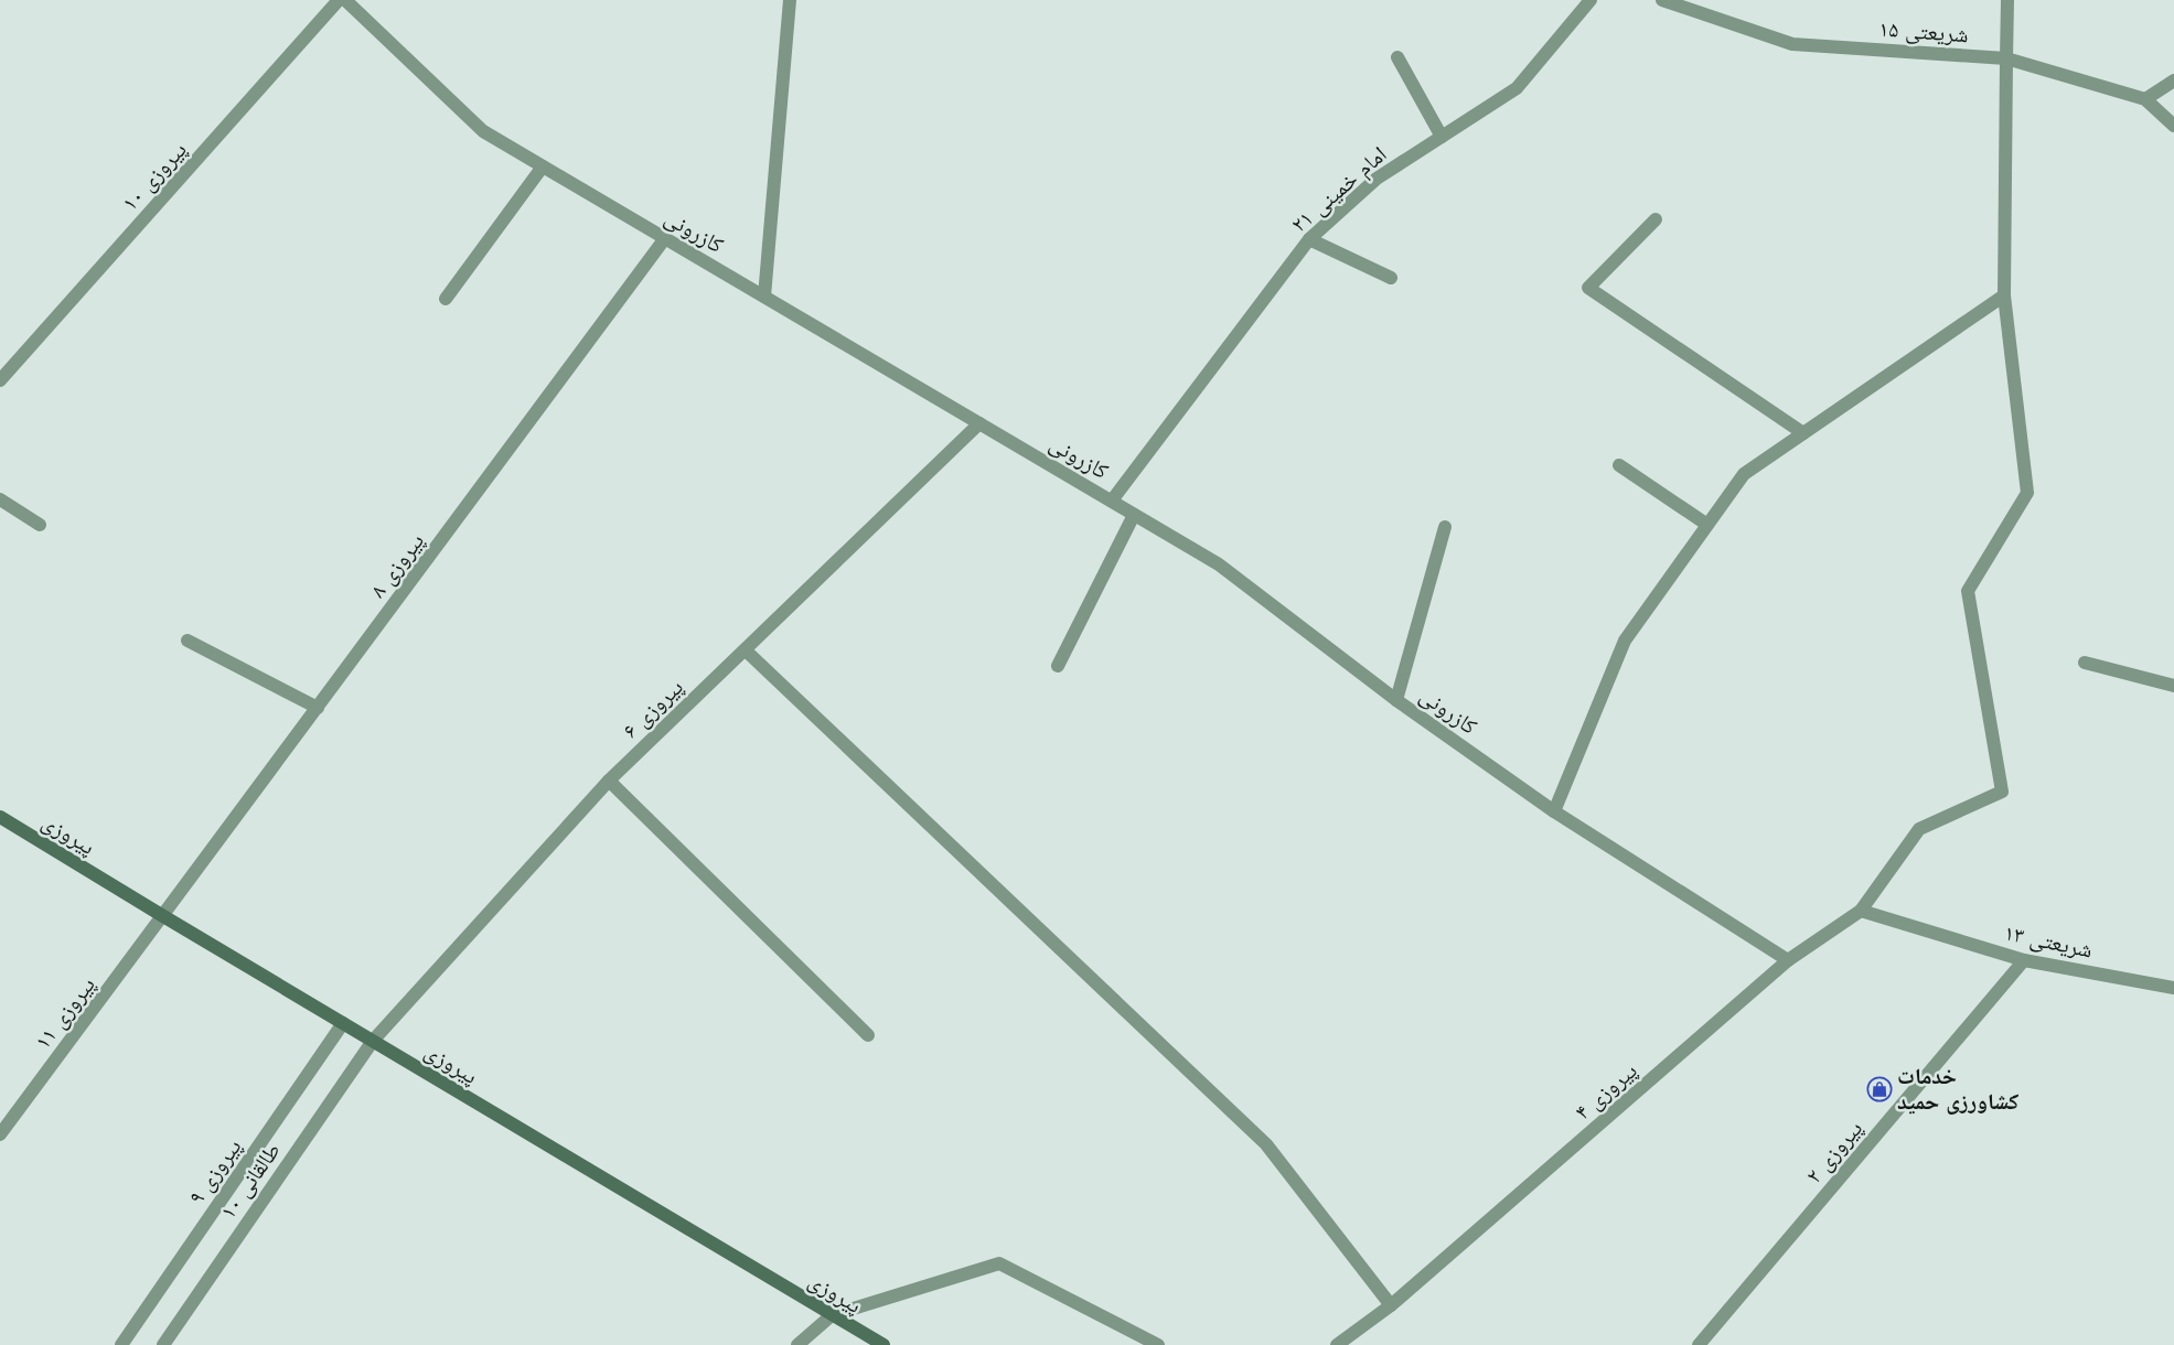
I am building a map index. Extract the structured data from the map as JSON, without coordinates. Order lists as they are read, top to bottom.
{
  "streets": {
    "street": [
      "شریعتی ۱۵",
      "پیروزی ۱۰",
      "امام خمینی ۲۱",
      "کازرونی",
      "پیروزی ۸",
      "پیروزی ۶",
      "پیروزی",
      "شریعتی ۱۳",
      "پیروزی ۱۱",
      "پیروزی ۴",
      "پیروزی ۲",
      "پیروزی ۹",
      "طالقانی ۱۰"
    ]
  },
  "crossings": [
    ["امام خمینی ۲۱", "کازرونی"],
    ["کازرونی", "پیروزی ۸"],
    ["کازرونی", "پیروزی ۶"],
    ["کازرونی", "پیروزی ۴"],
    ["پیروزی ۸", "پیروزی"],
    ["پیروزی ۸", "پیروزی ۱۱"],
    ["پیروزی ۶", "پیروزی"],
    ["پیروزی ۶", "طالقانی ۱۰"],
    ["پیروزی", "پیروزی ۱۱"],
    ["پیروزی", "پیروزی ۹"],
    ["پیروزی", "طالقانی ۱۰"],
    ["شریعتی ۱۳", "پیروزی ۴"],
    ["شریعتی ۱۳", "پیروزی ۲"]
  ],
  "places": {
    "shop": ["خدمات کشاورزی حمید"]
  }
}
